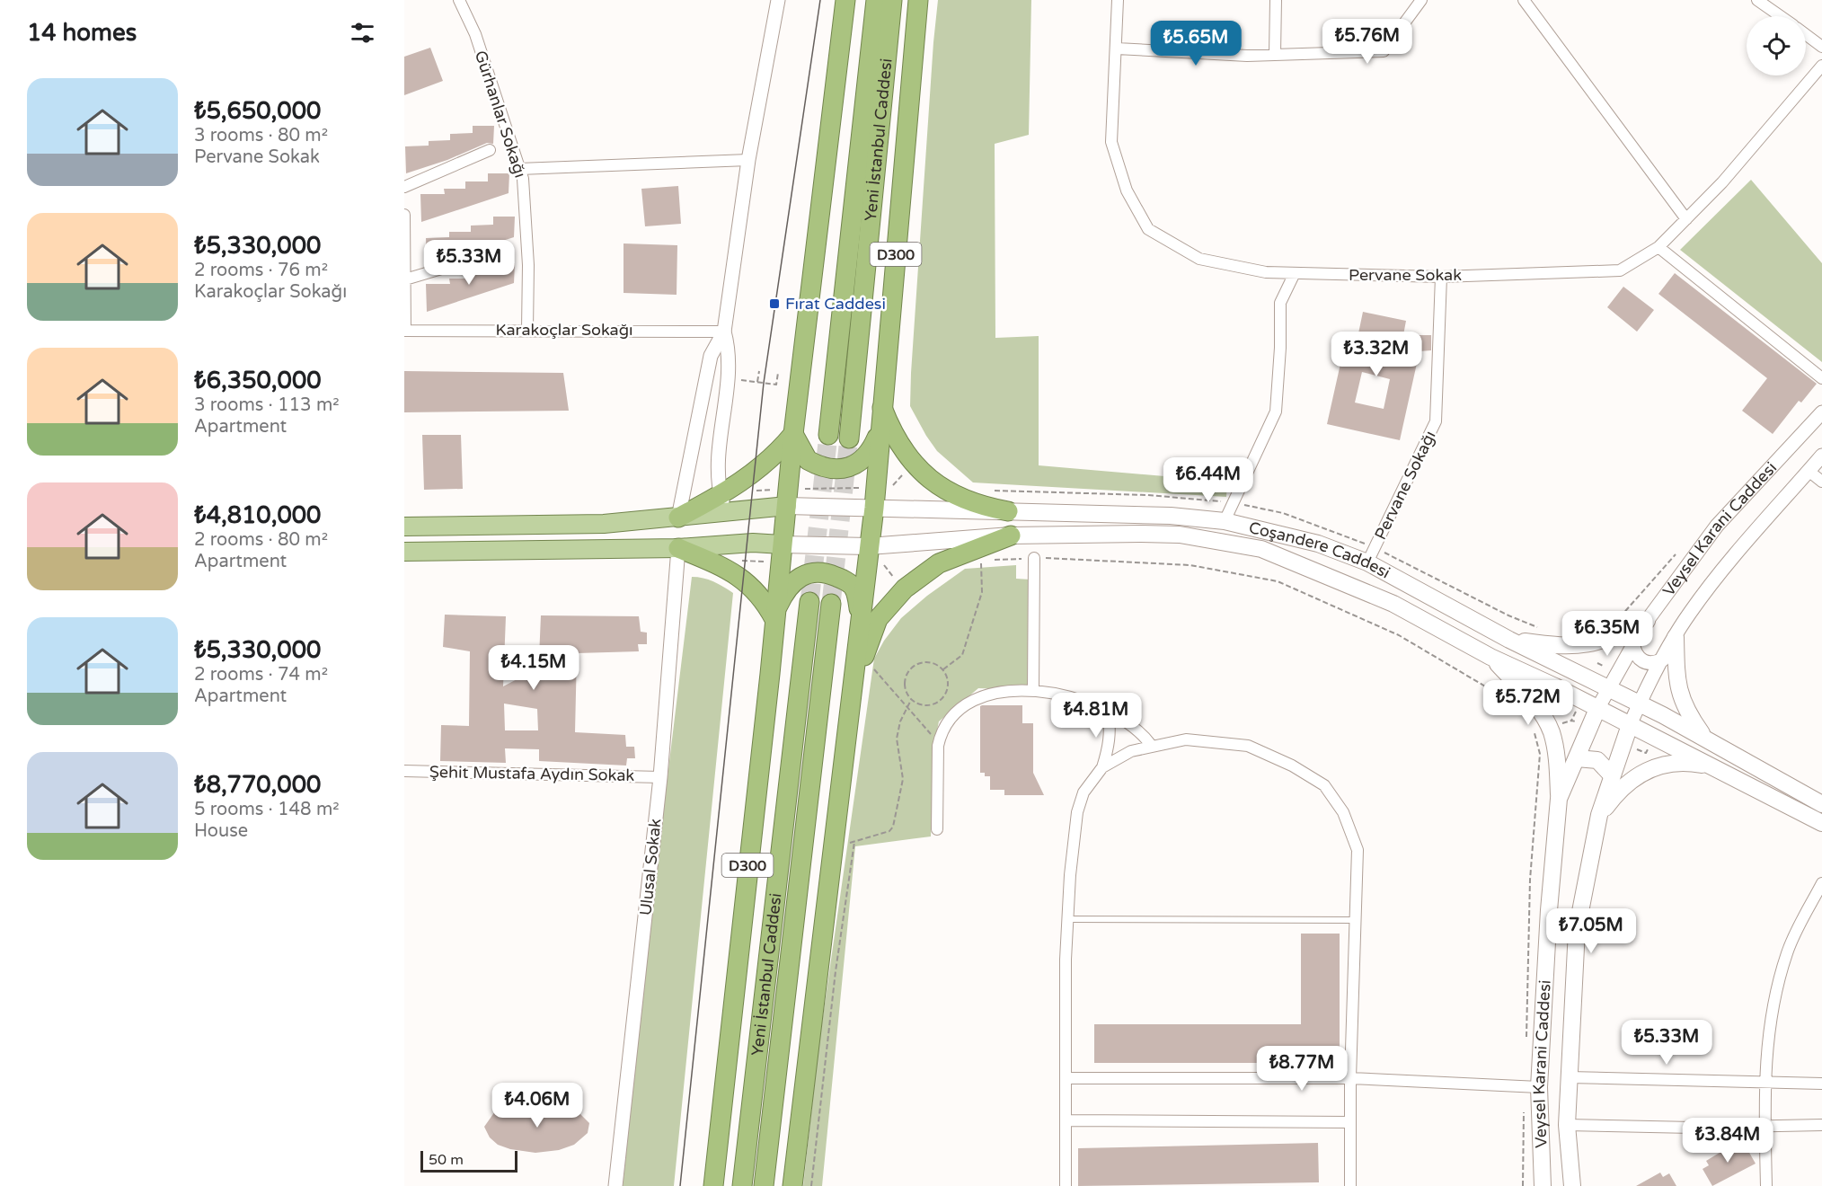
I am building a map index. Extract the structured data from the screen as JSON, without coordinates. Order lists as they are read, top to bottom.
{
  "streets": {
    "highway": ["Yeni İstanbul Caddesi", "D300"],
    "main road": ["Veysel Karani Caddesi", "Coşandere Caddesi"],
    "street": [
      "Gürhanlar Sokağı",
      "Pervane Sokak",
      "Karakoçlar Sokağı",
      "Pervane Sokağı",
      "Şehit Mustafa Aydın Sokak",
      "Ulusal Sokak"
    ]
  },
  "crossings": [
    ["Gürhanlar Sokağı", "Karakoçlar Sokağı"],
    ["D300", "Coşandere Caddesi"],
    ["Pervane Sokak", "Pervane Sokağı"],
    ["Pervane Sokağı", "Coşandere Caddesi"],
    ["Veysel Karani Caddesi", "Coşandere Caddesi"],
    ["Şehit Mustafa Aydın Sokak", "Ulusal Sokak"]
  ],
  "places": {
    "transit": ["Fırat Caddesi"]
  },
  "scale_bar": "50 m",
  "page": {
    "heading": "14 homes",
    "price": [
      "₺5.76M",
      "₺5.65M",
      "₺5.33M",
      "₺3.32M",
      "₺6.44M",
      "₺6.35M",
      "₺4.15M",
      "₺5.72M",
      "₺4.81M",
      "₺7.05M",
      "₺5.33M",
      "₺8.77M",
      "₺4.06M",
      "₺3.84M"
    ],
    "list": [
      {
        "name": "₺5,650,000",
        "note": "3 rooms · 80 m² · Pervane Sokak"
      },
      {
        "name": "₺5,330,000",
        "note": "2 rooms · 76 m² · Karakoçlar Sokağı"
      },
      {
        "name": "₺6,350,000",
        "note": "3 rooms · 113 m² · Apartment"
      },
      {
        "name": "₺4,810,000",
        "note": "2 rooms · 80 m² · Apartment"
      },
      {
        "name": "₺5,330,000",
        "note": "2 rooms · 74 m² · Apartment"
      },
      {
        "name": "₺8,770,000",
        "note": "5 rooms · 148 m² · House"
      }
    ],
    "scale": "50 m"
  }
}
